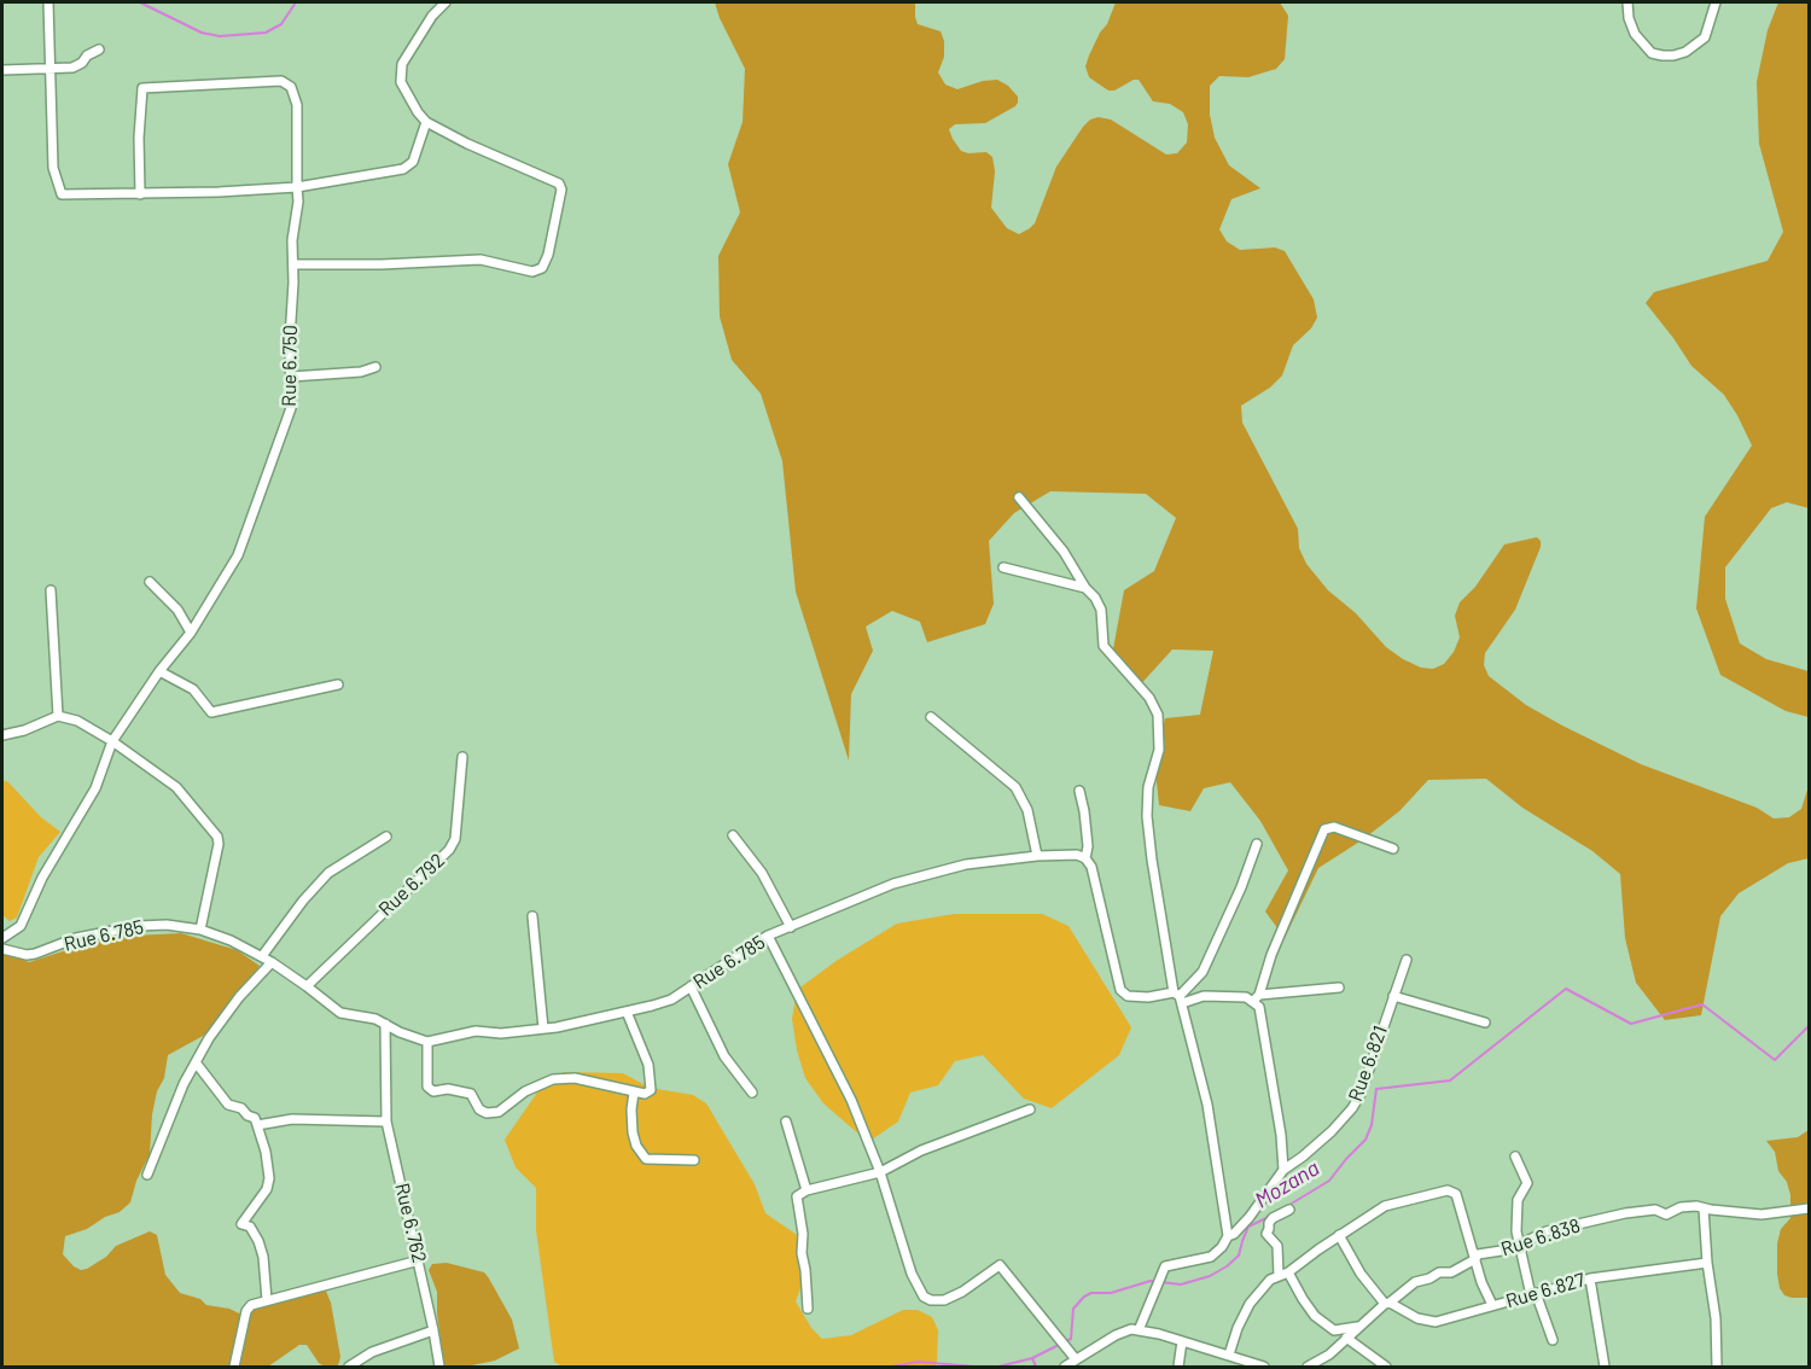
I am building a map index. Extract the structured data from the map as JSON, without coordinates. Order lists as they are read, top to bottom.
{
  "streets": {
    "street": [
      "Rue 6.750",
      "Rue 6.792",
      "Rue 6.785",
      "Rue 6.821",
      "Rue 6.762",
      "Rue 6.838",
      "Rue 6.827"
    ]
  },
  "crossings": [
    ["Rue 6.792", "Rue 6.785"],
    ["Rue 6.785", "Rue 6.762"],
    ["Rue 6.838", "Rue 6.827"]
  ],
  "water": ["Mozana"]
}
